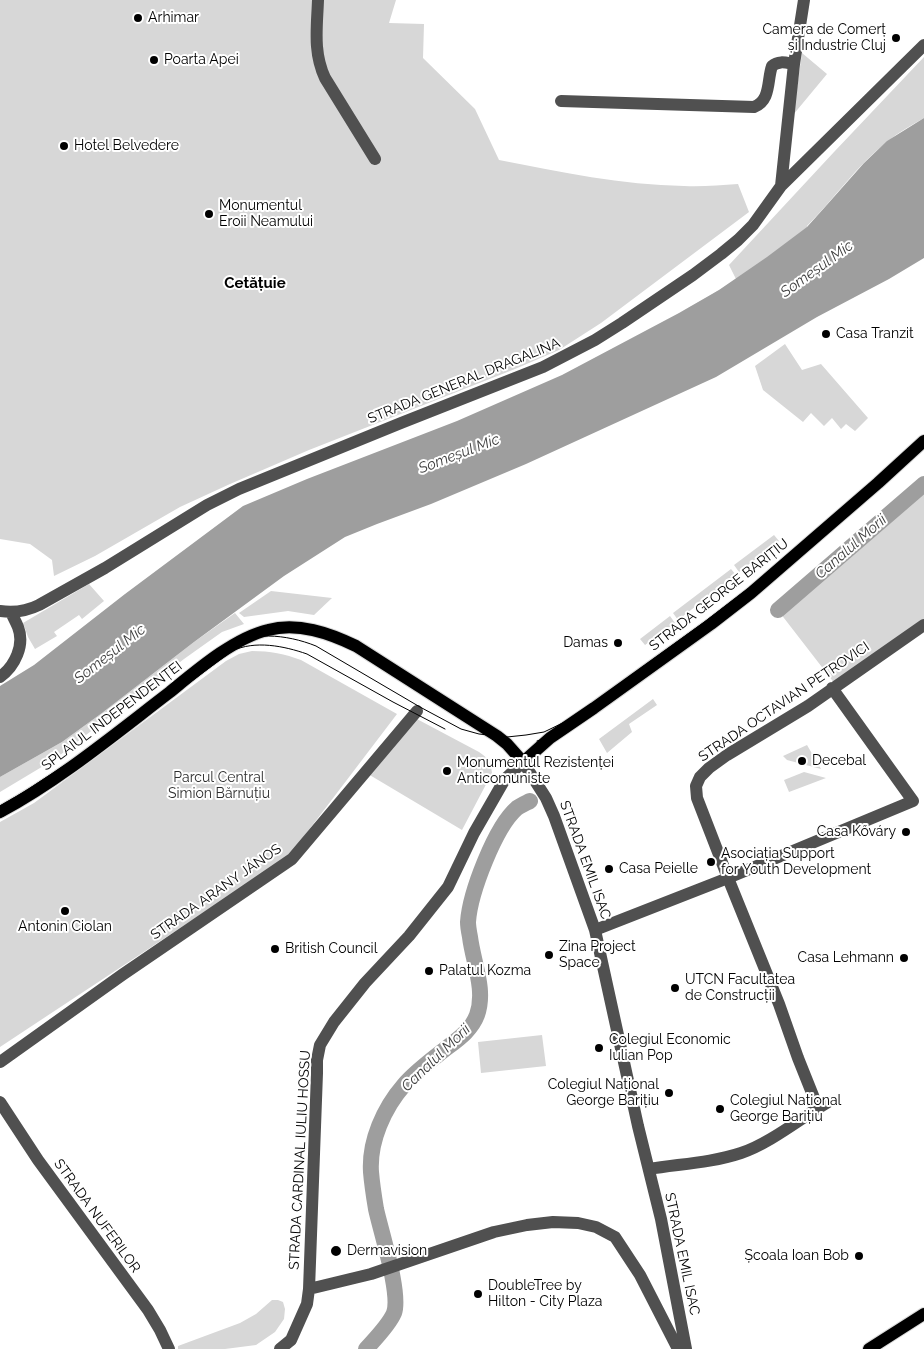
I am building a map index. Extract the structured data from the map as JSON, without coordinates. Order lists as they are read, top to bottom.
{
  "streets": {
    "main road": ["STRADA GEORGE BARIȚIU", "SPLAIUL INDEPENDENȚEI", "STRADA EMIL ISAC"],
    "street": [
      "STRADA GENERAL DRAGALINA",
      "STRADA OCTAVIAN PETROVICI",
      "STRADA ARANY JÁNOS",
      "STRADA CARDINAL IULIU HOSSU",
      "STRADA NUFERILOR"
    ]
  },
  "crossings": [
    ["STRADA GEORGE BARIȚIU", "STRADA EMIL ISAC"],
    ["STRADA GEORGE BARIȚIU", "STRADA CARDINAL IULIU HOSSU"],
    ["STRADA OCTAVIAN PETROVICI", "STRADA EMIL ISAC"],
    ["SPLAIUL INDEPENDENȚEI", "STRADA EMIL ISAC"],
    ["STRADA EMIL ISAC", "STRADA CARDINAL IULIU HOSSU"]
  ],
  "districts": ["Cetățuie"],
  "water": ["Someșul Mic", "Canalul Morii"],
  "parks": ["Parcul Central Simion Bărnuțiu"],
  "places": [
    "Arhimar",
    "Camera de Comerț și Industrie Cluj",
    "Poarta Apei",
    "Hotel Belvedere",
    "Monumentul Eroii Neamului",
    "Casa Tranzit",
    "Damas",
    "Decebal",
    "Monumentul Rezistenței Anticomuniste",
    "Casa Kőváry",
    "Asociația Support for Youth Development",
    "Casa Peielle",
    "Antonin Ciolan",
    "British Council",
    "Zina Project Space",
    "Casa Lehmann",
    "Palatul Kozma",
    "UTCN Facultatea de Construcții",
    "Colegiul Economic Iulian Pop",
    "Colegiul Național George Barițiu",
    "Colegiul National George Barițiu",
    "Dermavision",
    "Școala Ioan Bob",
    "DoubleTree by Hilton - City Plaza"
  ]
}
